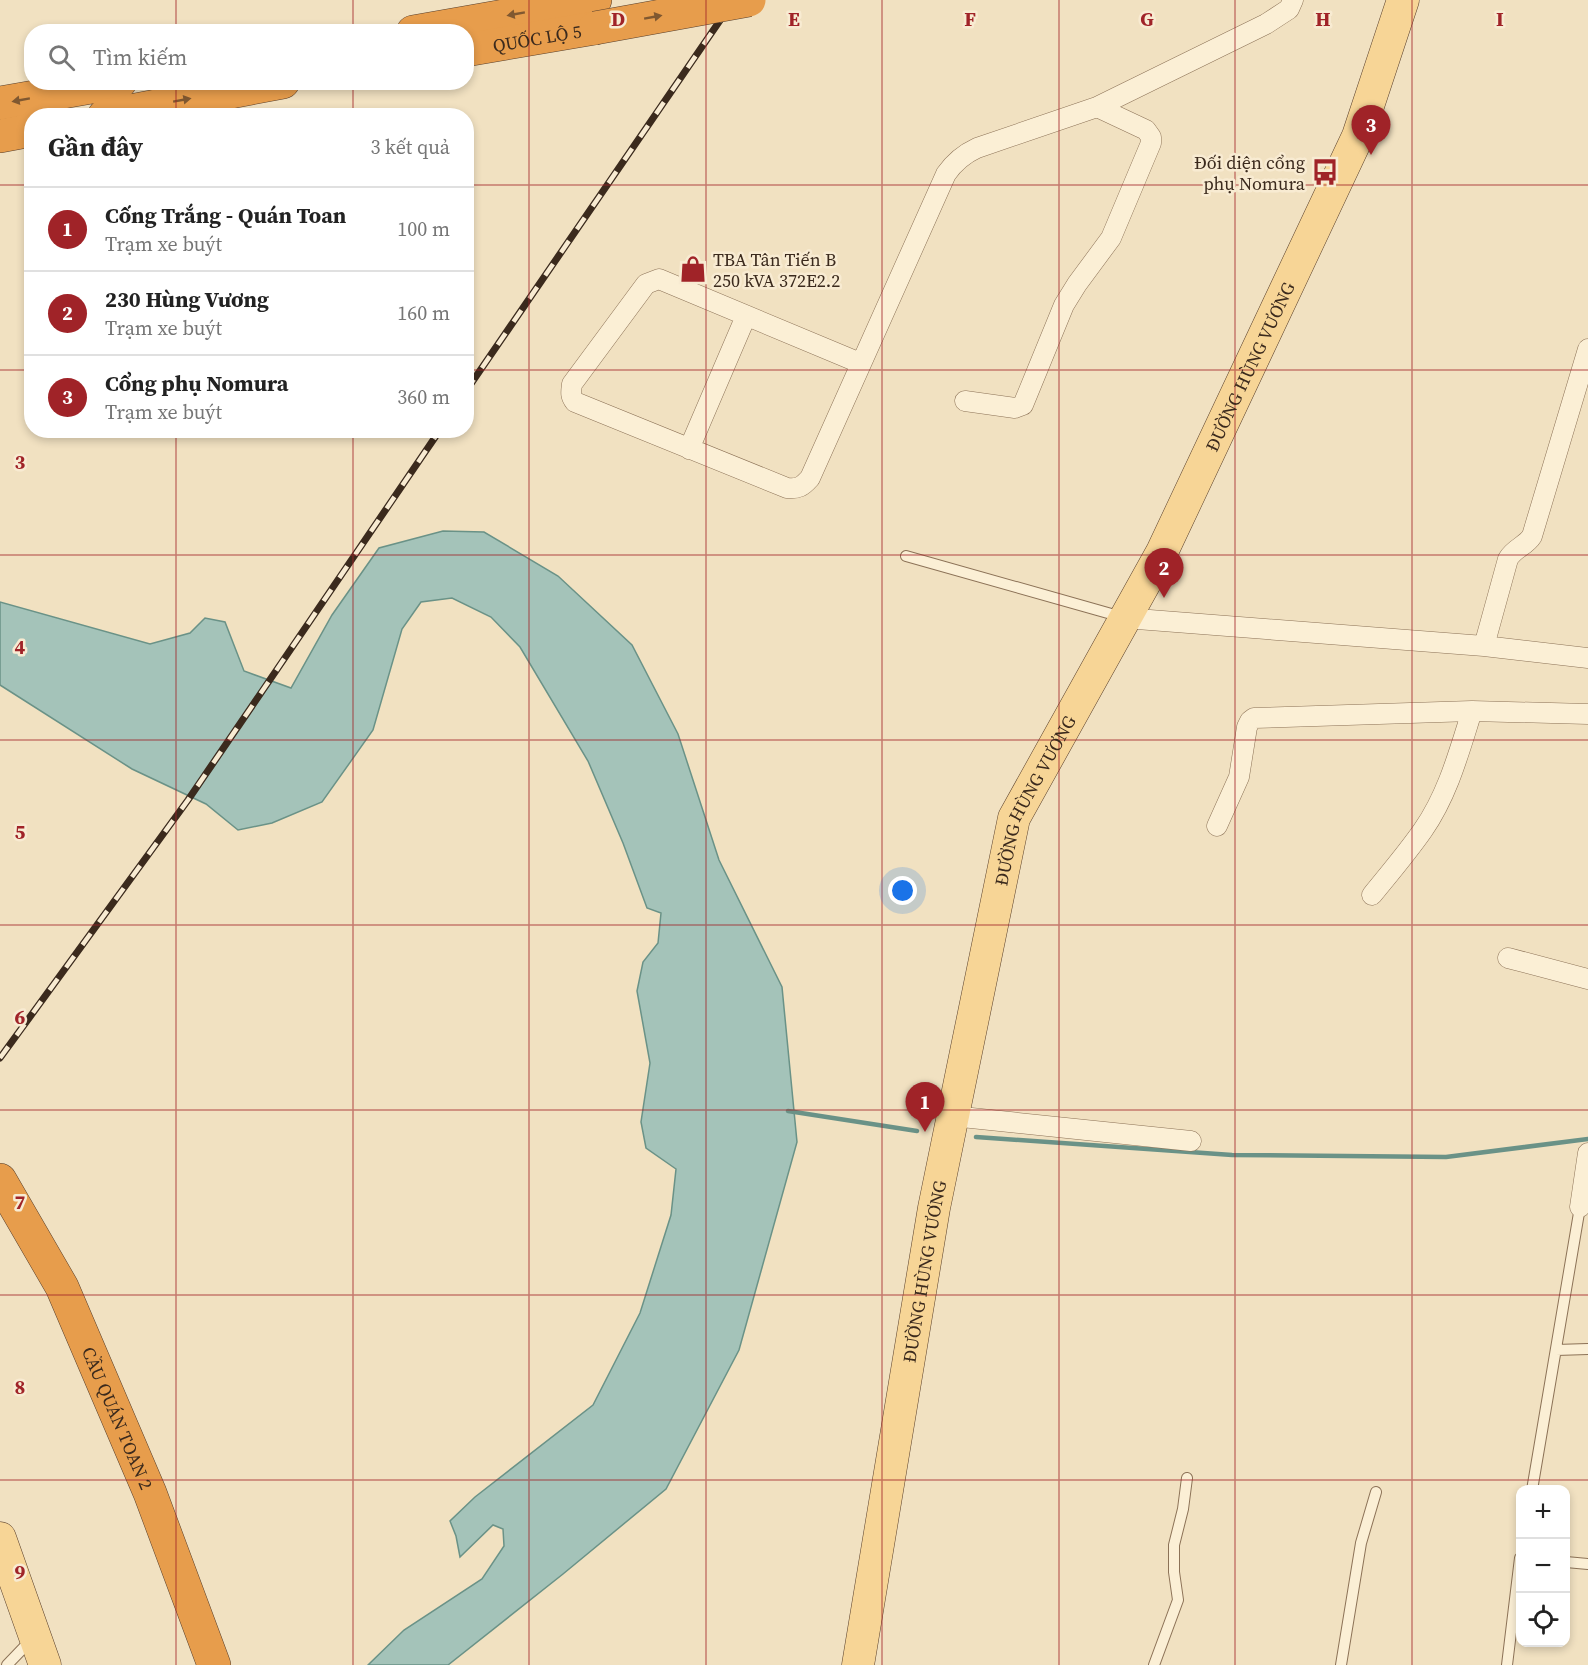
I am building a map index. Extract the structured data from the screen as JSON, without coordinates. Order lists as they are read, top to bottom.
{
  "streets": {
    "highway": ["QUỐC LỘ 5", "CẦU QUÁN TOAN 2"],
    "main road": ["ĐƯỜNG HÙNG VƯƠNG"]
  },
  "places": {
    "bus stop": ["Đối diện cổng phụ Nomura"],
    "shop": ["TBA Tân Tiến B 250 kVA 372E2.2"]
  },
  "page": {
    "search": "Tìm kiếm",
    "pins": ["3", "2", "1"],
    "heading": ["Gần đây", "3 kết quả"],
    "list": [
      {
        "mark": "1",
        "name": "Cống Trắng - Quán Toan",
        "note": "Trạm xe buýt",
        "value": "100 m"
      },
      {
        "mark": "2",
        "name": "230 Hùng Vương",
        "note": "Trạm xe buýt",
        "value": "160 m"
      },
      {
        "mark": "3",
        "name": "Cổng phụ Nomura",
        "note": "Trạm xe buýt",
        "value": "360 m"
      }
    ],
    "map_buttons": ["+", "−"]
  },
  "grid": {
    "columns": [
      "D",
      "E",
      "F",
      "G",
      "H",
      "I"
    ],
    "rows": [
      "3",
      "4",
      "5",
      "6",
      "7",
      "8",
      "9"
    ]
  }
}
